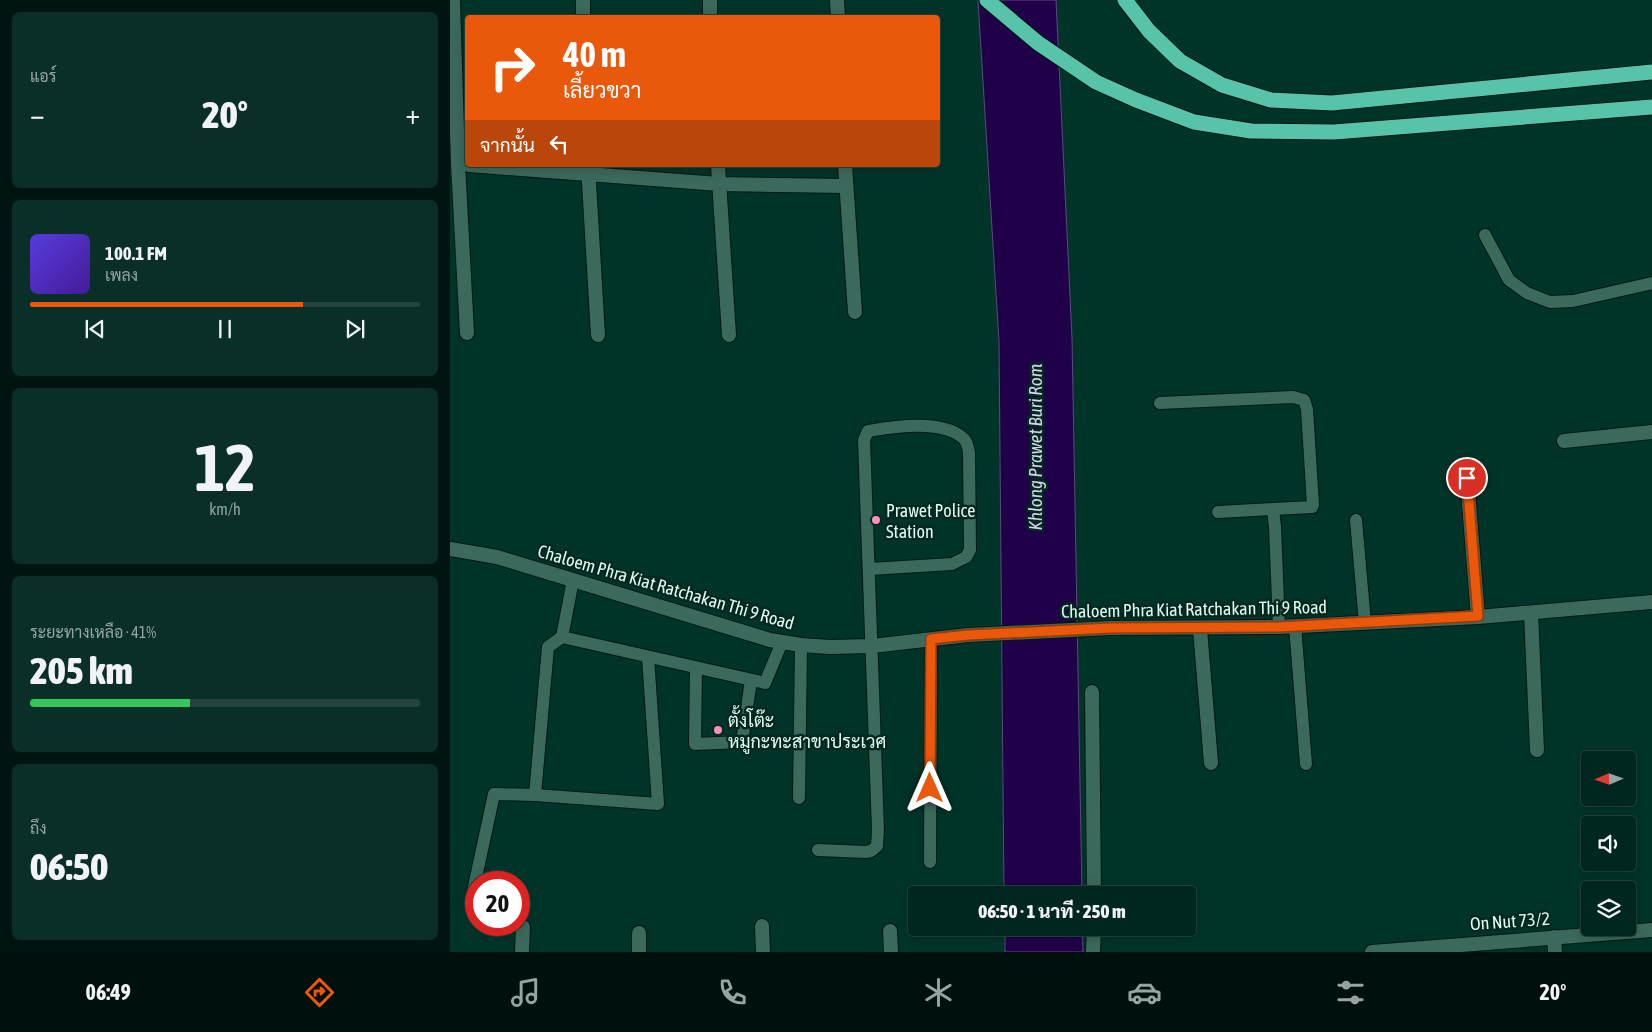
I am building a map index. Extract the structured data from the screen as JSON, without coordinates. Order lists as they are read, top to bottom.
{
  "streets": {
    "street": ["Chaloem Phra Kiat Ratchakan Thi 9 Road", "On Nut 73/2"]
  },
  "water": ["Khlong Prawet Buri Rom"],
  "places": ["Prawet Police Station", "ตั้งโต๊ะ หมูกะทะสาขาประเวศ"],
  "north": "left",
  "page": {
    "tile": [
      "แอร์",
      ["12", "km/h"],
      ["ระยะทางเหลือ · 41%", "205 km"],
      ["ถึง", "06:50"]
    ],
    "turn": ["40 m", "เลี้ยวขวา"],
    "heat": ["−", "20°", "+"],
    "then": "จากนั้น",
    "song": ["100.1 FM", "เพลง"],
    "limit": "20",
    "trip": "06:50 · 1 นาที · 250 m",
    "tabs": ["06:49", "20°"]
  }
}
